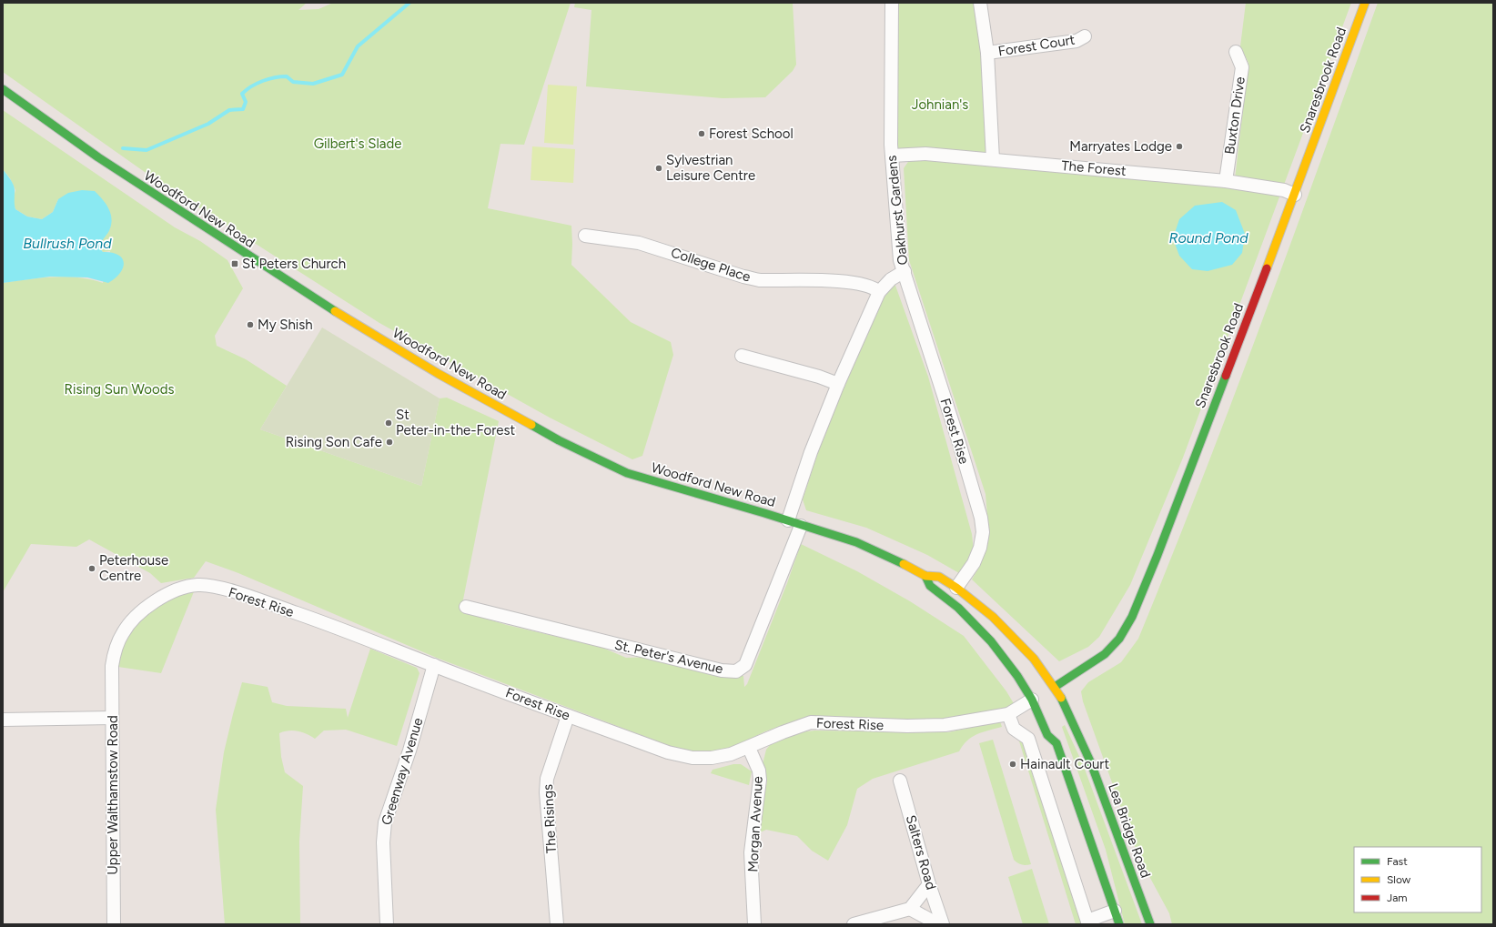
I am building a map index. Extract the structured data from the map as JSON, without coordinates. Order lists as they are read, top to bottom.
{
  "streets": {
    "main road": ["Snaresbrook Road", "Woodford New Road", "Lea Bridge Road"],
    "street": [
      "Forest Court",
      "Buxton Drive",
      "The Forest",
      "Oakhurst Gardens",
      "College Place",
      "Forest Rise",
      "St. Peter's Avenue",
      "Greenway Avenue",
      "Upper Walthamstow Road",
      "The Risings",
      "Morgan Avenue",
      "Salters Road"
    ]
  },
  "crossings": [
    ["Snaresbrook Road", "The Forest"],
    ["Snaresbrook Road", "Woodford New Road"],
    ["Snaresbrook Road", "Forest Rise"],
    ["Snaresbrook Road", "Lea Bridge Road"],
    ["Buxton Drive", "The Forest"],
    ["The Forest", "Oakhurst Gardens"],
    ["Woodford New Road", "Oakhurst Gardens"],
    ["Woodford New Road", "Forest Rise"],
    ["Woodford New Road", "St. Peter's Avenue"],
    ["Woodford New Road", "Lea Bridge Road"],
    ["Oakhurst Gardens", "College Place"],
    ["Oakhurst Gardens", "Forest Rise"],
    ["Forest Rise", "Greenway Avenue"],
    ["Forest Rise", "Upper Walthamstow Road"],
    ["Forest Rise", "The Risings"],
    ["Forest Rise", "Morgan Avenue"]
  ],
  "water": ["Round Pond", "Bullrush Pond"],
  "parks": ["Johnian's", "Gilbert's Slade", "Rising Sun Woods"],
  "places": {
    "other": [
      "Forest School",
      "Marryates Lodge",
      "Sylvestrian Leisure Centre",
      "My Shish",
      "St Peter-in-the-Forest",
      "Rising Son Cafe",
      "Peterhouse Centre",
      "Hainault Court"
    ],
    "transit": ["St Peters Church"]
  },
  "legend": ["Fast", "Slow", "Jam"]
}
